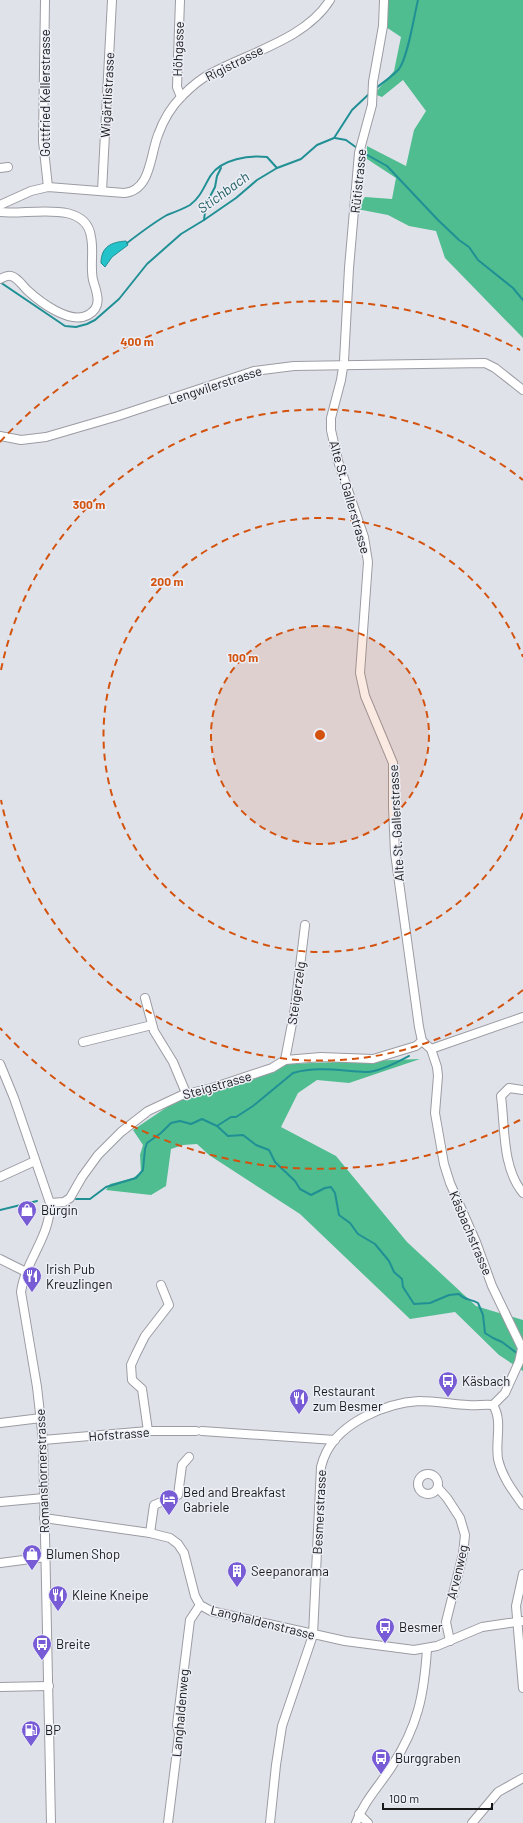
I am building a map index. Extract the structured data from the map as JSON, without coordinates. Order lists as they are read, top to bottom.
{
  "streets": {
    "street": [
      "Höhgasse",
      "Rigistrasse",
      "Gottfried Kellerstrasse",
      "Wigärtlistrasse",
      "Rütistrasse",
      "Lengwilerstrasse",
      "Alte St. Gallerstrasse",
      "Steigerzelg",
      "Steigstrasse",
      "Käsbachstrasse",
      "Hofstrasse",
      "Romanshornerstrasse",
      "Besmerstrasse",
      "Arvenweg",
      "Langhaldenstrasse",
      "Langhaldenweg"
    ]
  },
  "crossings": [
    ["Höhgasse", "Rigistrasse"],
    ["Rigistrasse", "Gottfried Kellerstrasse"],
    ["Rigistrasse", "Wigärtlistrasse"],
    ["Rütistrasse", "Lengwilerstrasse"],
    ["Rütistrasse", "Alte St. Gallerstrasse"],
    ["Lengwilerstrasse", "Alte St. Gallerstrasse"],
    ["Alte St. Gallerstrasse", "Steigstrasse"],
    ["Steigerzelg", "Steigstrasse"],
    ["Steigstrasse", "Romanshornerstrasse"],
    ["Käsbachstrasse", "Besmerstrasse"],
    ["Hofstrasse", "Romanshornerstrasse"],
    ["Hofstrasse", "Besmerstrasse"],
    ["Romanshornerstrasse", "Langhaldenstrasse"],
    ["Besmerstrasse", "Langhaldenstrasse"],
    ["Arvenweg", "Langhaldenstrasse"],
    ["Langhaldenstrasse", "Langhaldenweg"]
  ],
  "water": ["Stichbach"],
  "places": {
    "shop": ["Bürgin", "Blumen Shop"],
    "restaurant": ["Irish Pub Kreuzlingen", "Restaurant zum Besmer", "Kleine Kneipe"],
    "bus stop": [
      "Käsbach",
      "Besmer",
      "Breite",
      "Burggraben"
    ],
    "hotel": ["Bed and Breakfast Gabriele"],
    "building": ["Seepanorama"],
    "fuel station": ["BP"]
  },
  "scale_bar": "100 m",
  "rings": [
    "400 m",
    "300 m",
    "200 m",
    "100 m"
  ]
}
